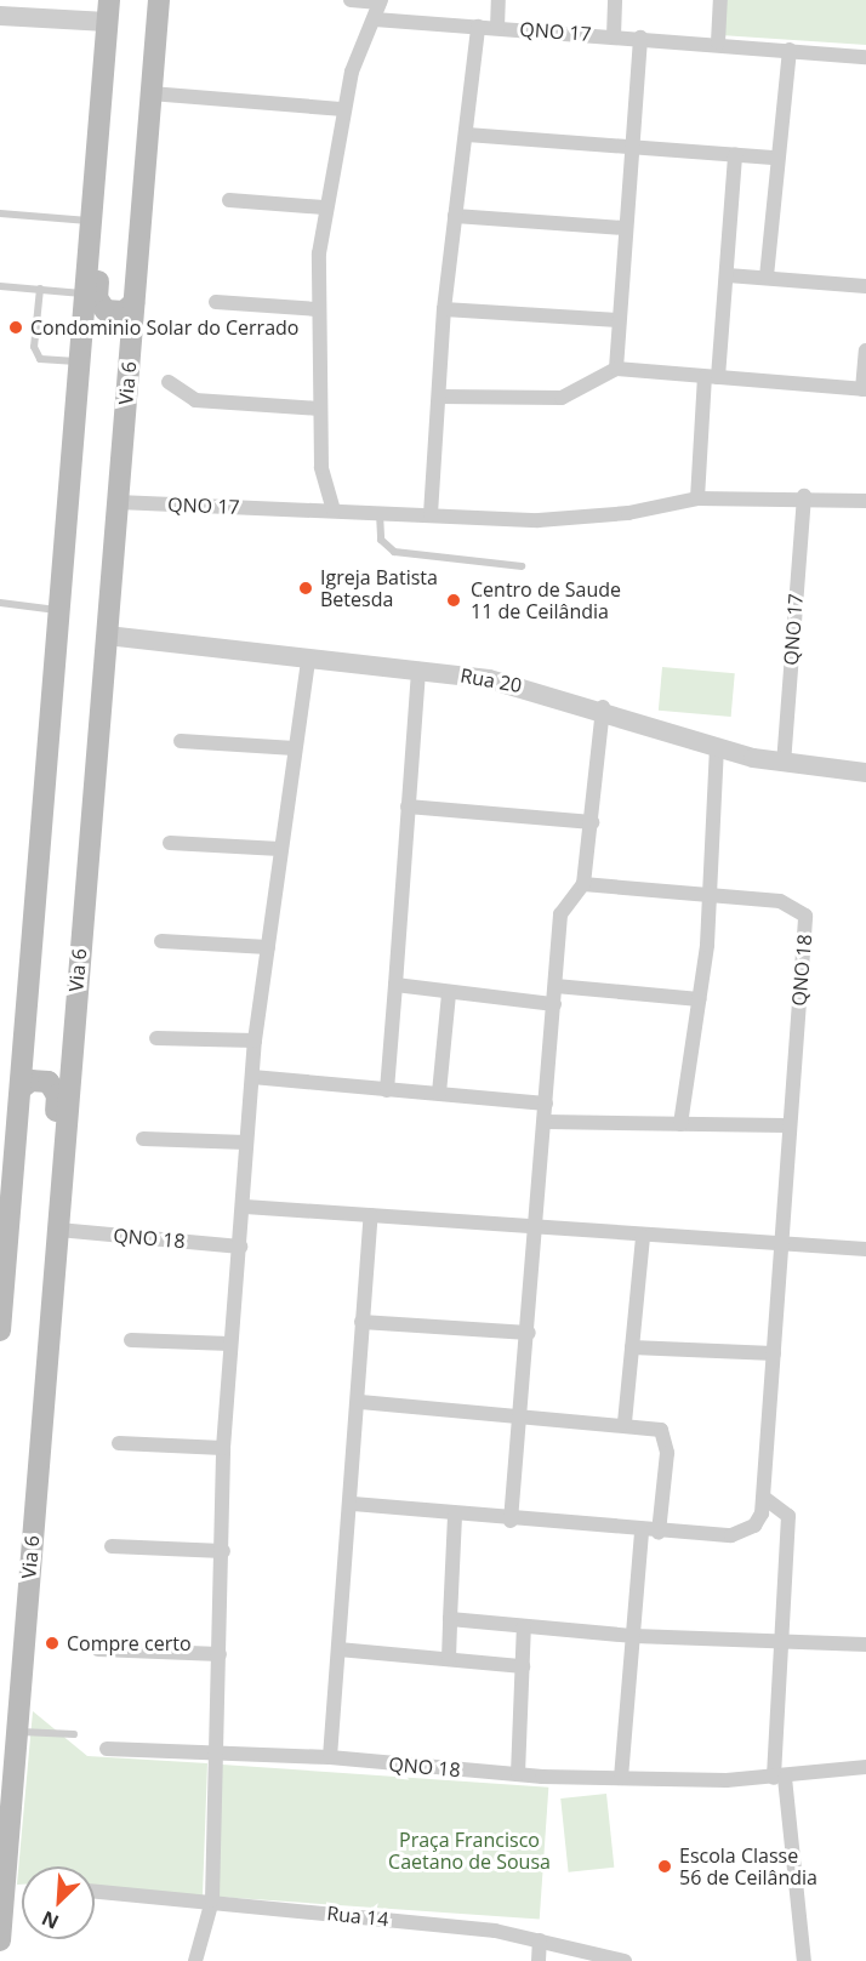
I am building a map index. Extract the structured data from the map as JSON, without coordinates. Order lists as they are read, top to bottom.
{
  "streets": {
    "main road": ["Via 6"],
    "street": [
      "QNO 17",
      "Rua 20",
      "QNO 18",
      "Rua 14"
    ]
  },
  "crossings": [
    ["QNO 17", "Via 6"],
    ["QNO 17", "Rua 20"],
    ["Via 6", "Rua 20"],
    ["Via 6", "QNO 18"]
  ],
  "parks": ["Praça Francisco Caetano de Sousa"],
  "places": [
    "Condominio Solar do Cerrado",
    "Igreja Batista Betesda",
    "Centro de Saude 11 de Ceilândia",
    "Compre certo",
    "Escola Classe 56 de Ceilândia"
  ],
  "north": "bottom left"
}
